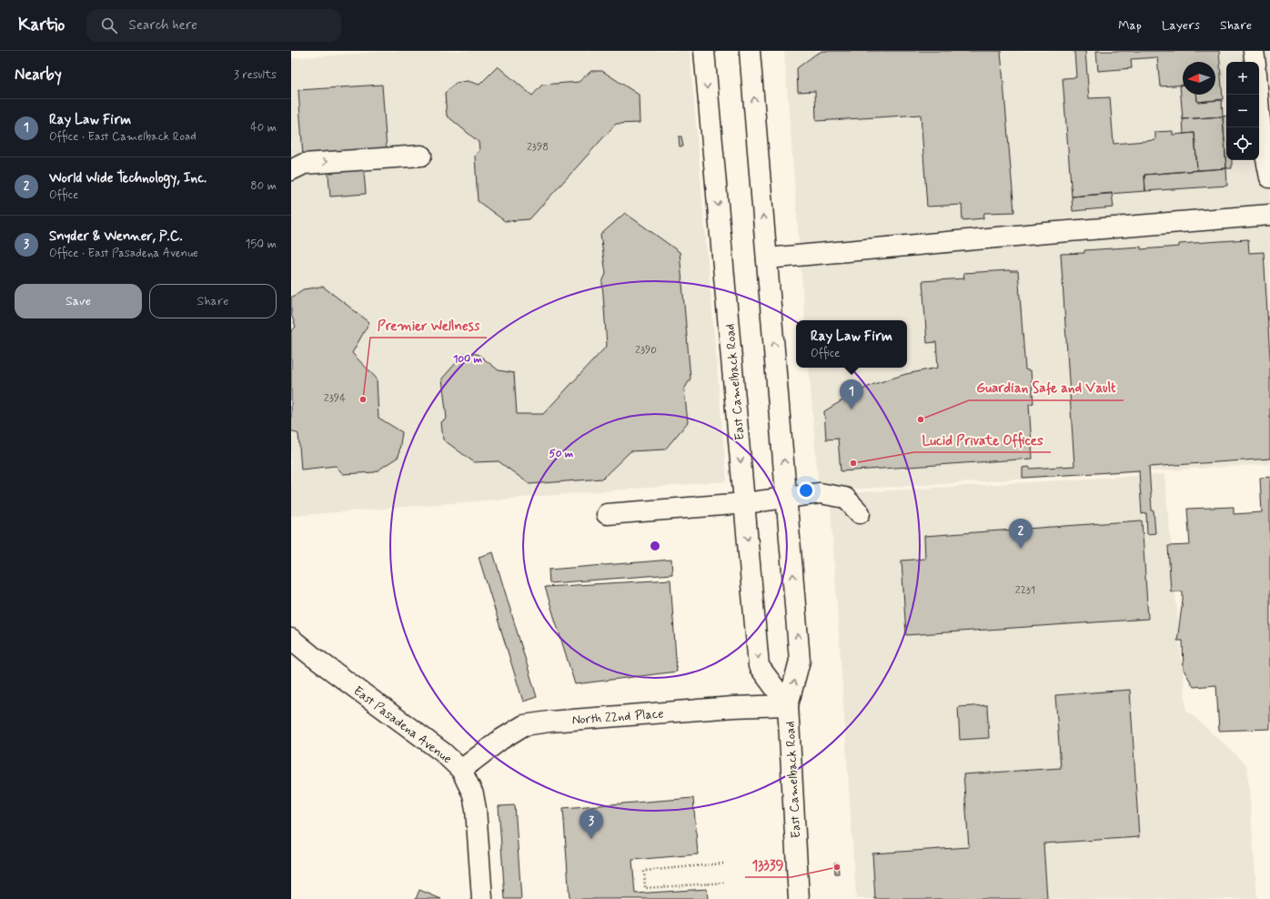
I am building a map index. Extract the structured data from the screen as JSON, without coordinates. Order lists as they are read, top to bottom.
{
  "streets": {
    "main road": ["East Camelback Road", "North 22nd Place", "East Pasadena Avenue"]
  },
  "crossings": [
    ["East Camelback Road", "North 22nd Place"],
    ["North 22nd Place", "East Pasadena Avenue"]
  ],
  "places": [
    "Premier Wellness",
    "Guardian Safe and Vault",
    "Lucid Private Offices",
    "13339"
  ],
  "house_numbers": [
    "2398",
    "2390",
    "2394",
    "2231"
  ],
  "north": "left",
  "page": {
    "header": "Kartio",
    "search": "Search here",
    "nav": ["Map", "Layers", "Share"],
    "heading": ["Nearby", "3 results"],
    "map_buttons": ["+", "−"],
    "list": [
      {
        "mark": "1",
        "name": "Ray Law Firm",
        "note": "Office · East Camelback Road",
        "value": "40 m"
      },
      {
        "mark": "2",
        "name": "World Wide Technology, Inc.",
        "note": "Office",
        "value": "80 m"
      },
      {
        "mark": "3",
        "name": "Snyder & Wenner, P.C.",
        "note": "Office · East Pasadena Avenue",
        "value": "150 m"
      }
    ],
    "buttons": ["Save", "Share"],
    "popup": ["Ray Law Firm", "Office"],
    "pins": ["1", "2", "3"]
  },
  "rings": ["100 m", "50 m"]
}
